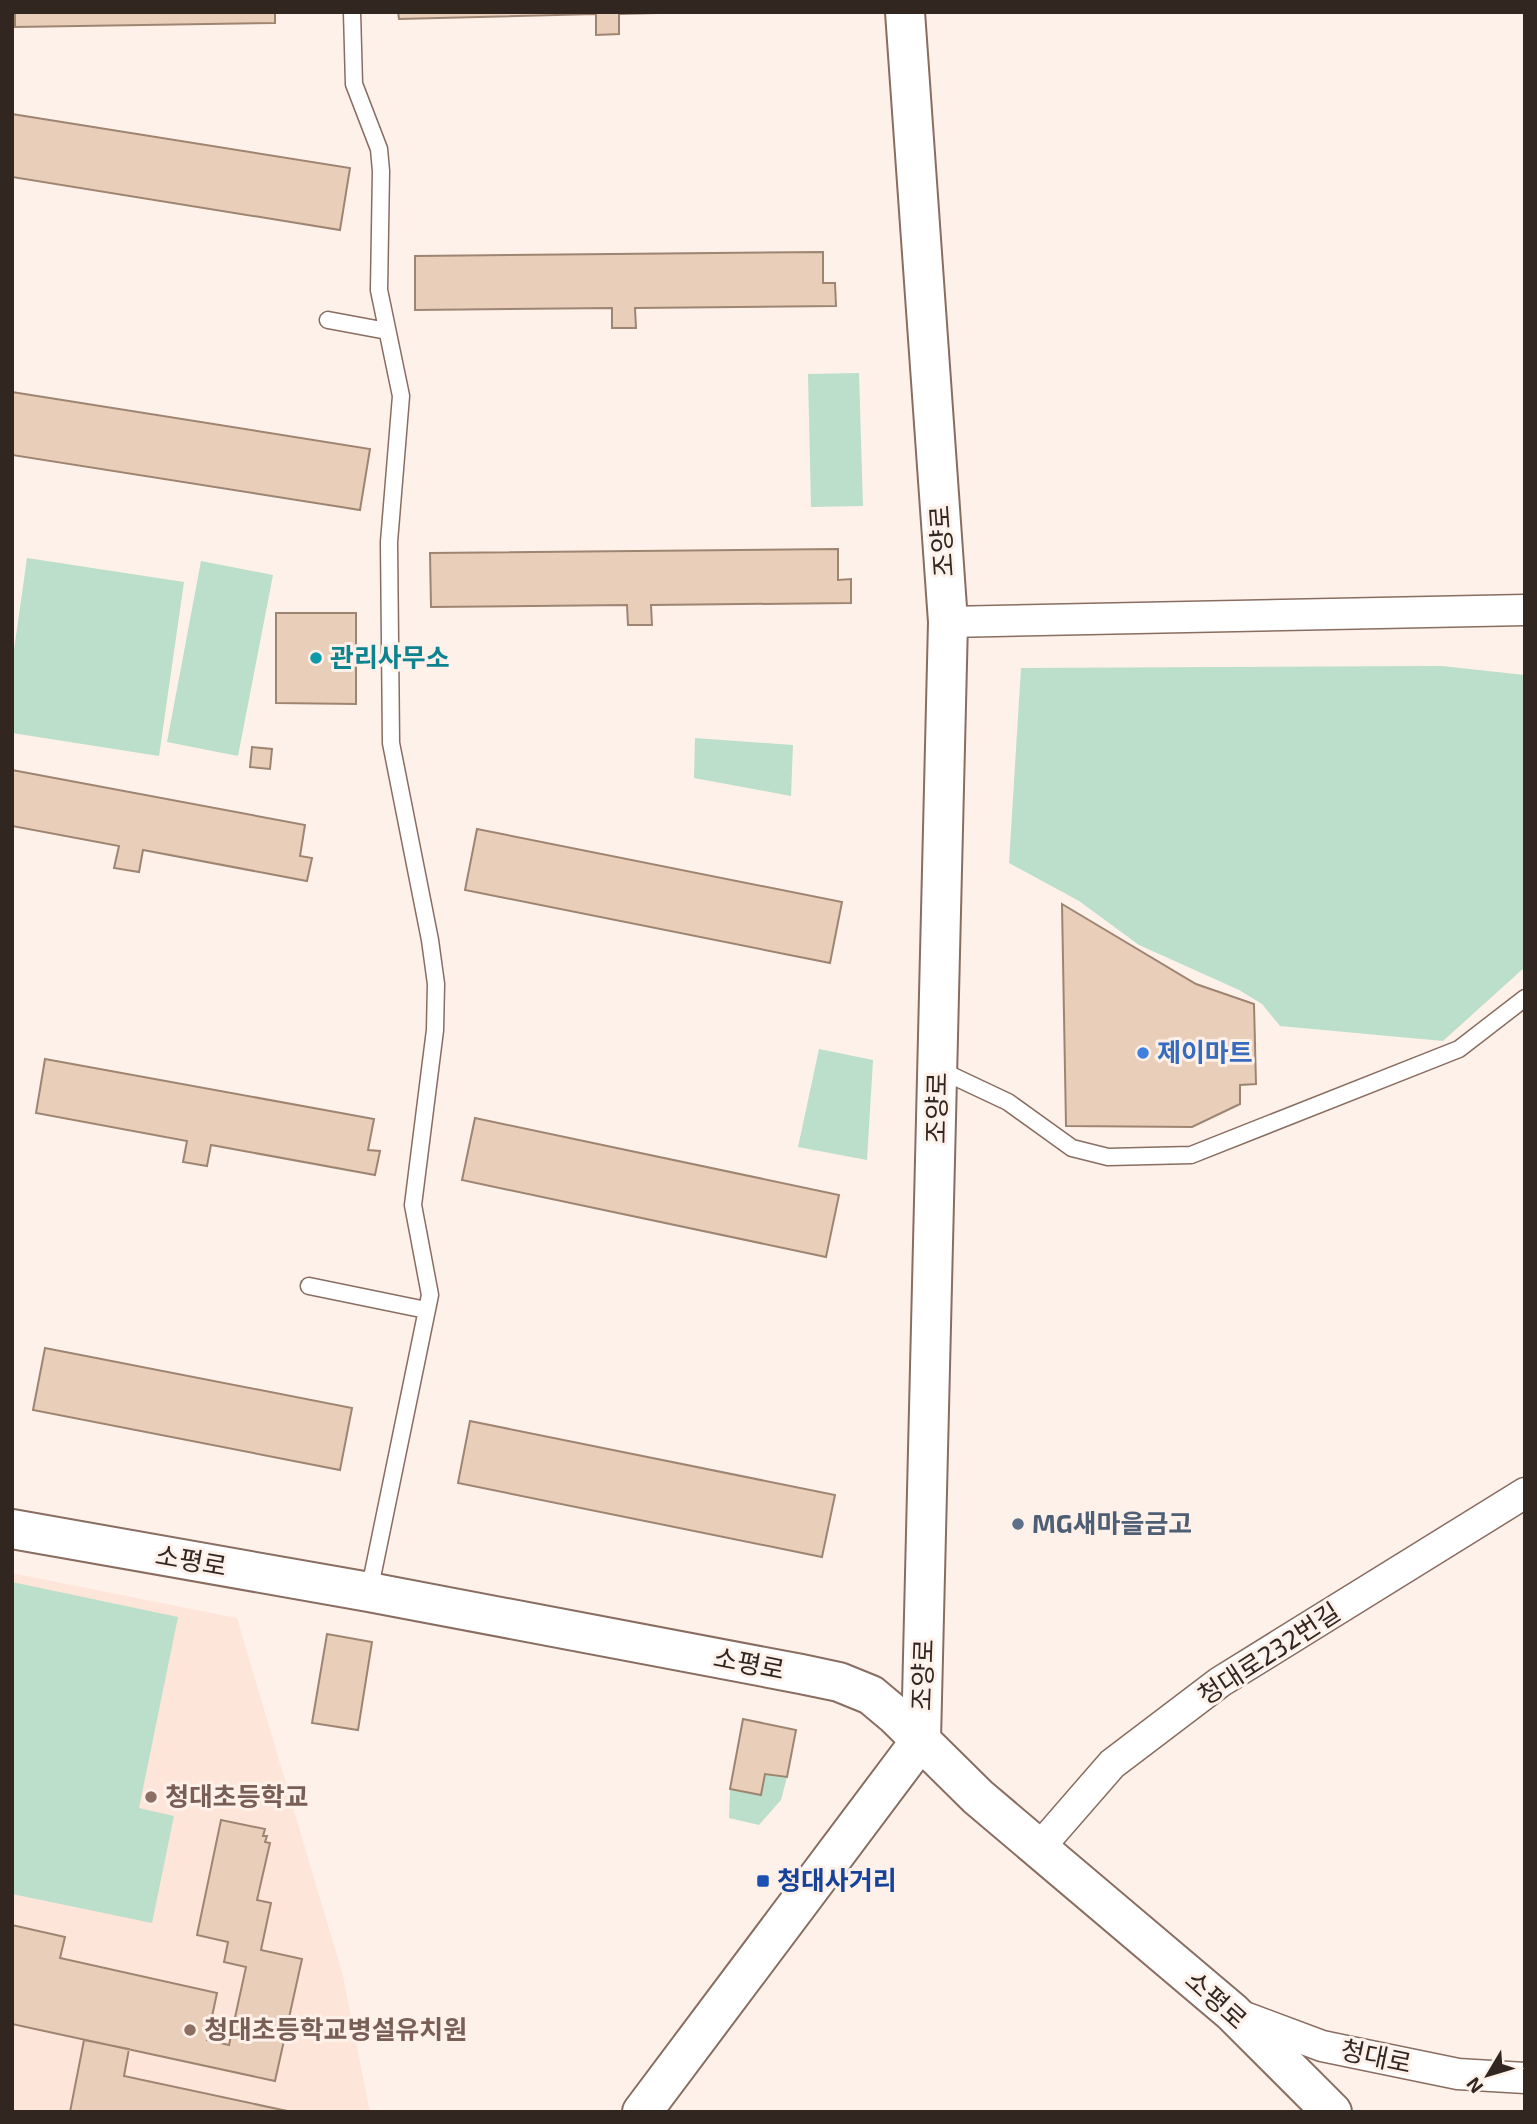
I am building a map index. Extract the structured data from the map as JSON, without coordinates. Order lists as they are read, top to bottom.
{
  "streets": {
    "street": [
      "조양로",
      "소평로",
      "청대로232번길",
      "청대로"
    ]
  },
  "crossings": [
    ["조양로", "소평로"],
    ["소평로", "청대로232번길"],
    ["소평로", "청대로"]
  ],
  "places": {
    "other": [
      "관리사무소",
      "제이마트",
      "MG새마을금고",
      "청대초등학교",
      "청대초등학교병설유치원"
    ],
    "transit": ["청대사거리"]
  },
  "north": "bottom left"
}
